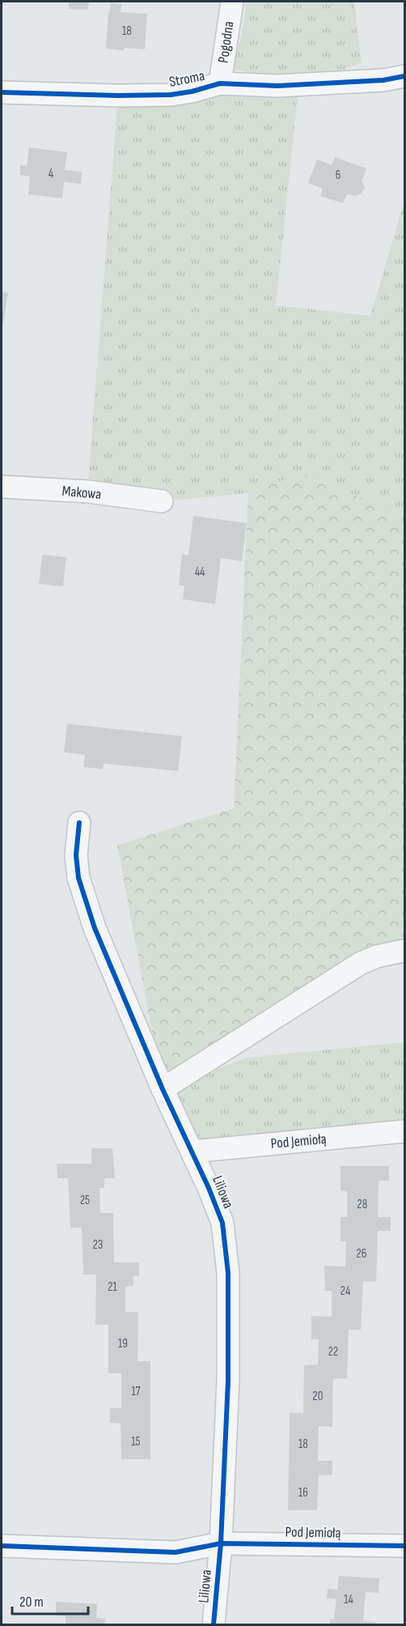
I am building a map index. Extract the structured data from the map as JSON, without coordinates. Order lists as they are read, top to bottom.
{
  "streets": {
    "street": [
      "Pogodna",
      "Stroma",
      "Makowa",
      "Pod Jemiołą",
      "Liliowa"
    ]
  },
  "crossings": [
    ["Pogodna", "Stroma"],
    ["Pod Jemiołą", "Liliowa"]
  ],
  "house_numbers": [
    "18",
    "4",
    "6",
    "44",
    "25",
    "28",
    "23",
    "26",
    "21",
    "24",
    "19",
    "22",
    "17",
    "20",
    "15",
    "18",
    "16",
    "14"
  ],
  "scale_bar": "20 m"
}
